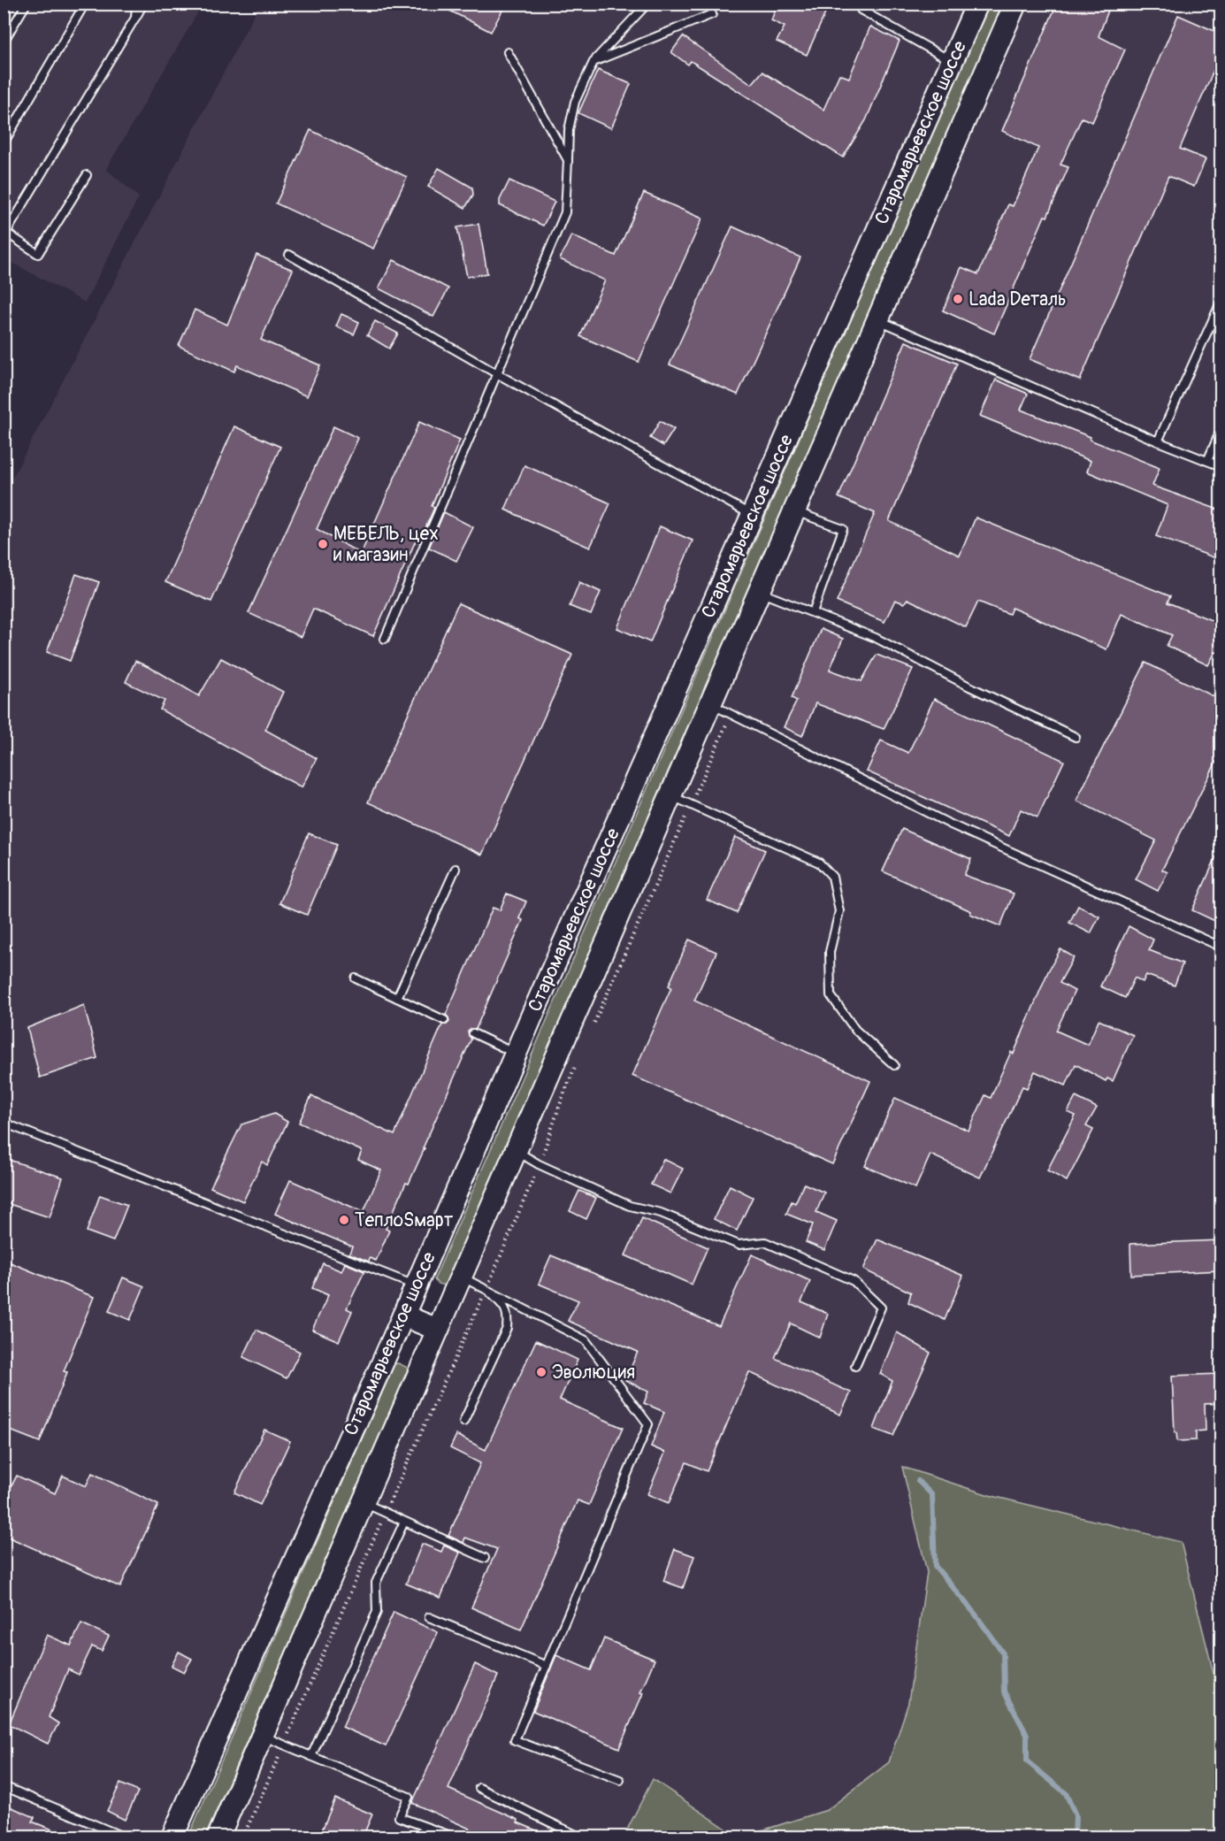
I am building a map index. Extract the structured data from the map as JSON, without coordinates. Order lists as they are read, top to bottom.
{
  "streets": {
    "main road": ["Старомарьевское шоссе"]
  },
  "places": [
    "Lada Dеталь",
    "МЕБЕЛЬ, цех и магазин",
    "ТеплоSмарт",
    "Эволюция"
  ]
}
